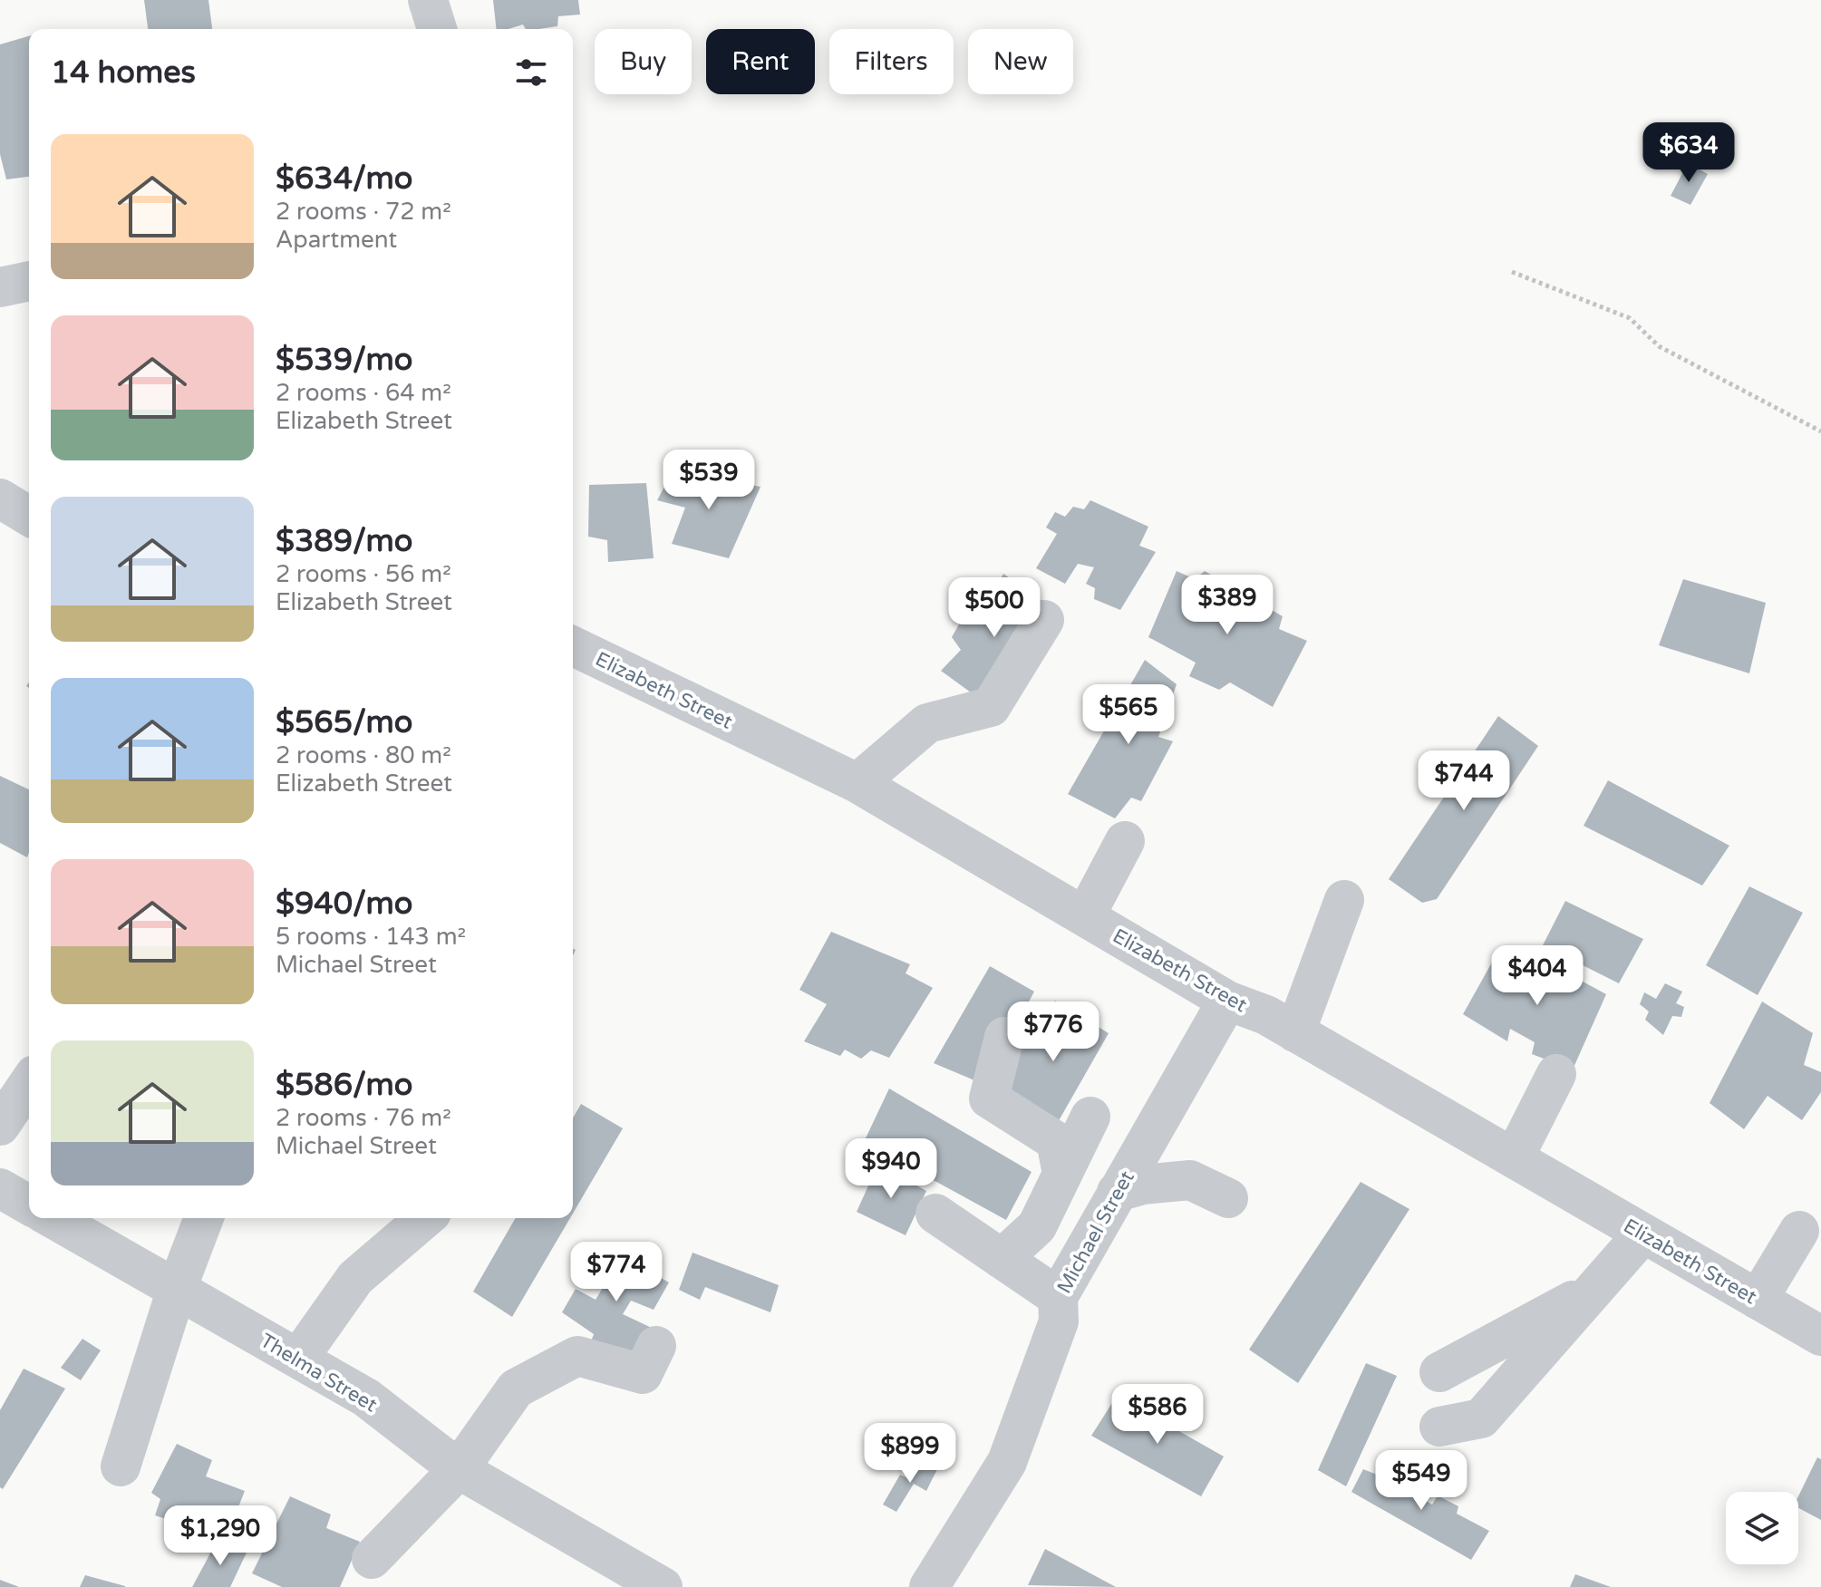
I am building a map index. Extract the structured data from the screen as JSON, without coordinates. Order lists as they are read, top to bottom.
{
  "streets": {
    "street": ["Elizabeth Street", "Michael Street", "Thelma Street"]
  },
  "crossings": [
    ["Elizabeth Street", "Michael Street"]
  ],
  "page": {
    "chip": [
      "Buy",
      "Rent",
      "Filters",
      "New"
    ],
    "heading": "14 homes",
    "list": [
      {
        "name": "$634/mo",
        "note": "2 rooms · 72 m² · Apartment"
      },
      {
        "name": "$539/mo",
        "note": "2 rooms · 64 m² · Elizabeth Street"
      },
      {
        "name": "$389/mo",
        "note": "2 rooms · 56 m² · Elizabeth Street"
      },
      {
        "name": "$565/mo",
        "note": "2 rooms · 80 m² · Elizabeth Street"
      },
      {
        "name": "$940/mo",
        "note": "5 rooms · 143 m² · Michael Street"
      },
      {
        "name": "$586/mo",
        "note": "2 rooms · 76 m² · Michael Street"
      }
    ],
    "price": [
      "$634",
      "$539",
      "$389",
      "$500",
      "$565",
      "$744",
      "$404",
      "$776",
      "$940",
      "$774",
      "$586",
      "$899",
      "$549",
      "$1,290"
    ]
  }
}
